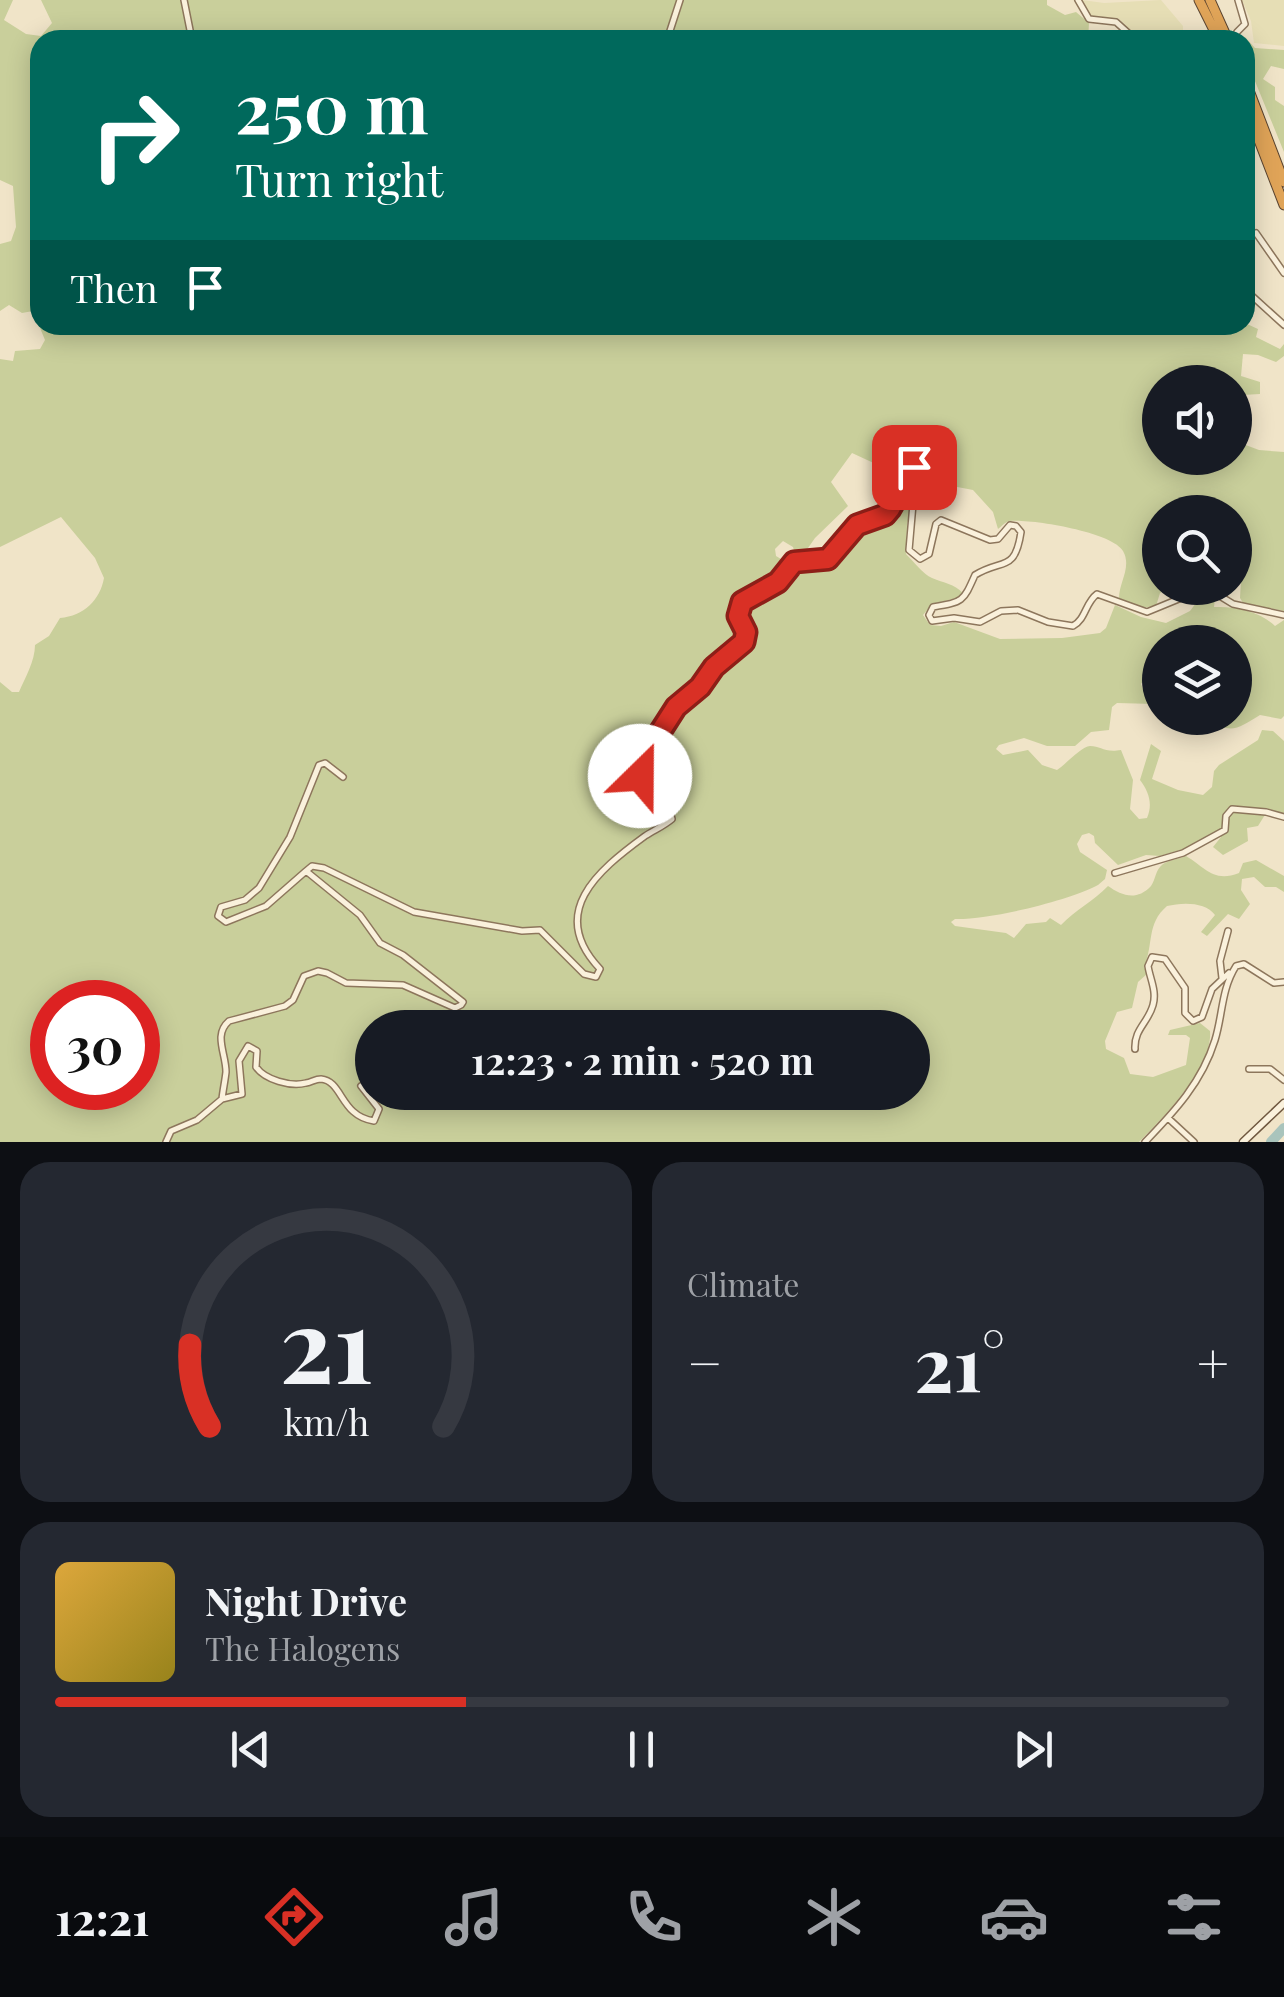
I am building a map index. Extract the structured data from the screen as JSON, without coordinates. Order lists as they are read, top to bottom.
{
  "page": {
    "turn": ["250 m", "Turn right"],
    "then": "Then",
    "limit": "30",
    "trip": "12:23 · 2 min · 520 m",
    "tile": "Climate",
    "heat": ["−", "21°", "+"],
    "song": ["Night Drive", "The Halogens"],
    "tabs": "12:21",
    "gauge": ["21", "km/h"]
  }
}
